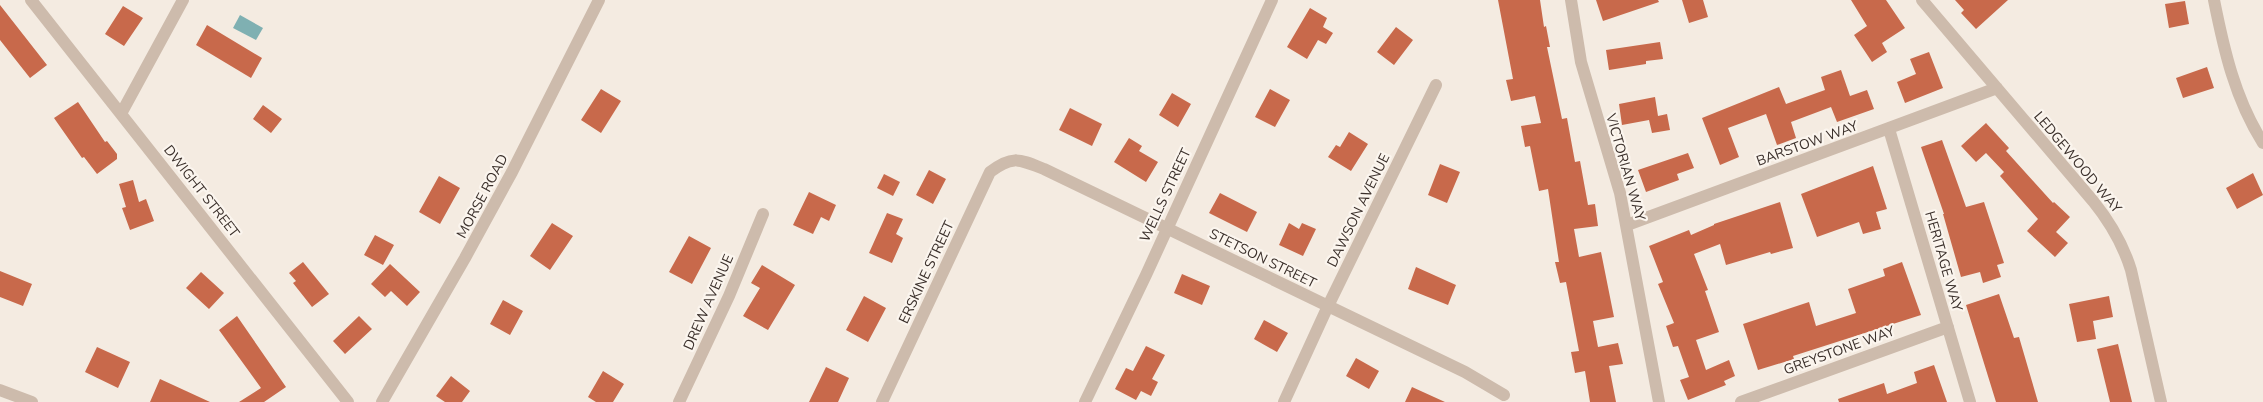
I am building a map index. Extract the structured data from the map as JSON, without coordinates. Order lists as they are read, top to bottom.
{
  "streets": {
    "street": [
      "BARSTOW WAY",
      "LEDGEWOOD WAY",
      "VICTORIAN WAY",
      "DWIGHT STREET",
      "WELLS STREET",
      "MORSE ROAD",
      "DAWSON AVENUE",
      "STETSON STREET",
      "HERITAGE WAY",
      "ERSKINE STREET",
      "DREW AVENUE",
      "GREYSTONE WAY"
    ]
  },
  "crossings": [
    ["BARSTOW WAY", "LEDGEWOOD WAY"],
    ["BARSTOW WAY", "VICTORIAN WAY"],
    ["BARSTOW WAY", "HERITAGE WAY"],
    ["WELLS STREET", "STETSON STREET"],
    ["DAWSON AVENUE", "STETSON STREET"],
    ["STETSON STREET", "ERSKINE STREET"],
    ["HERITAGE WAY", "GREYSTONE WAY"]
  ]
}
